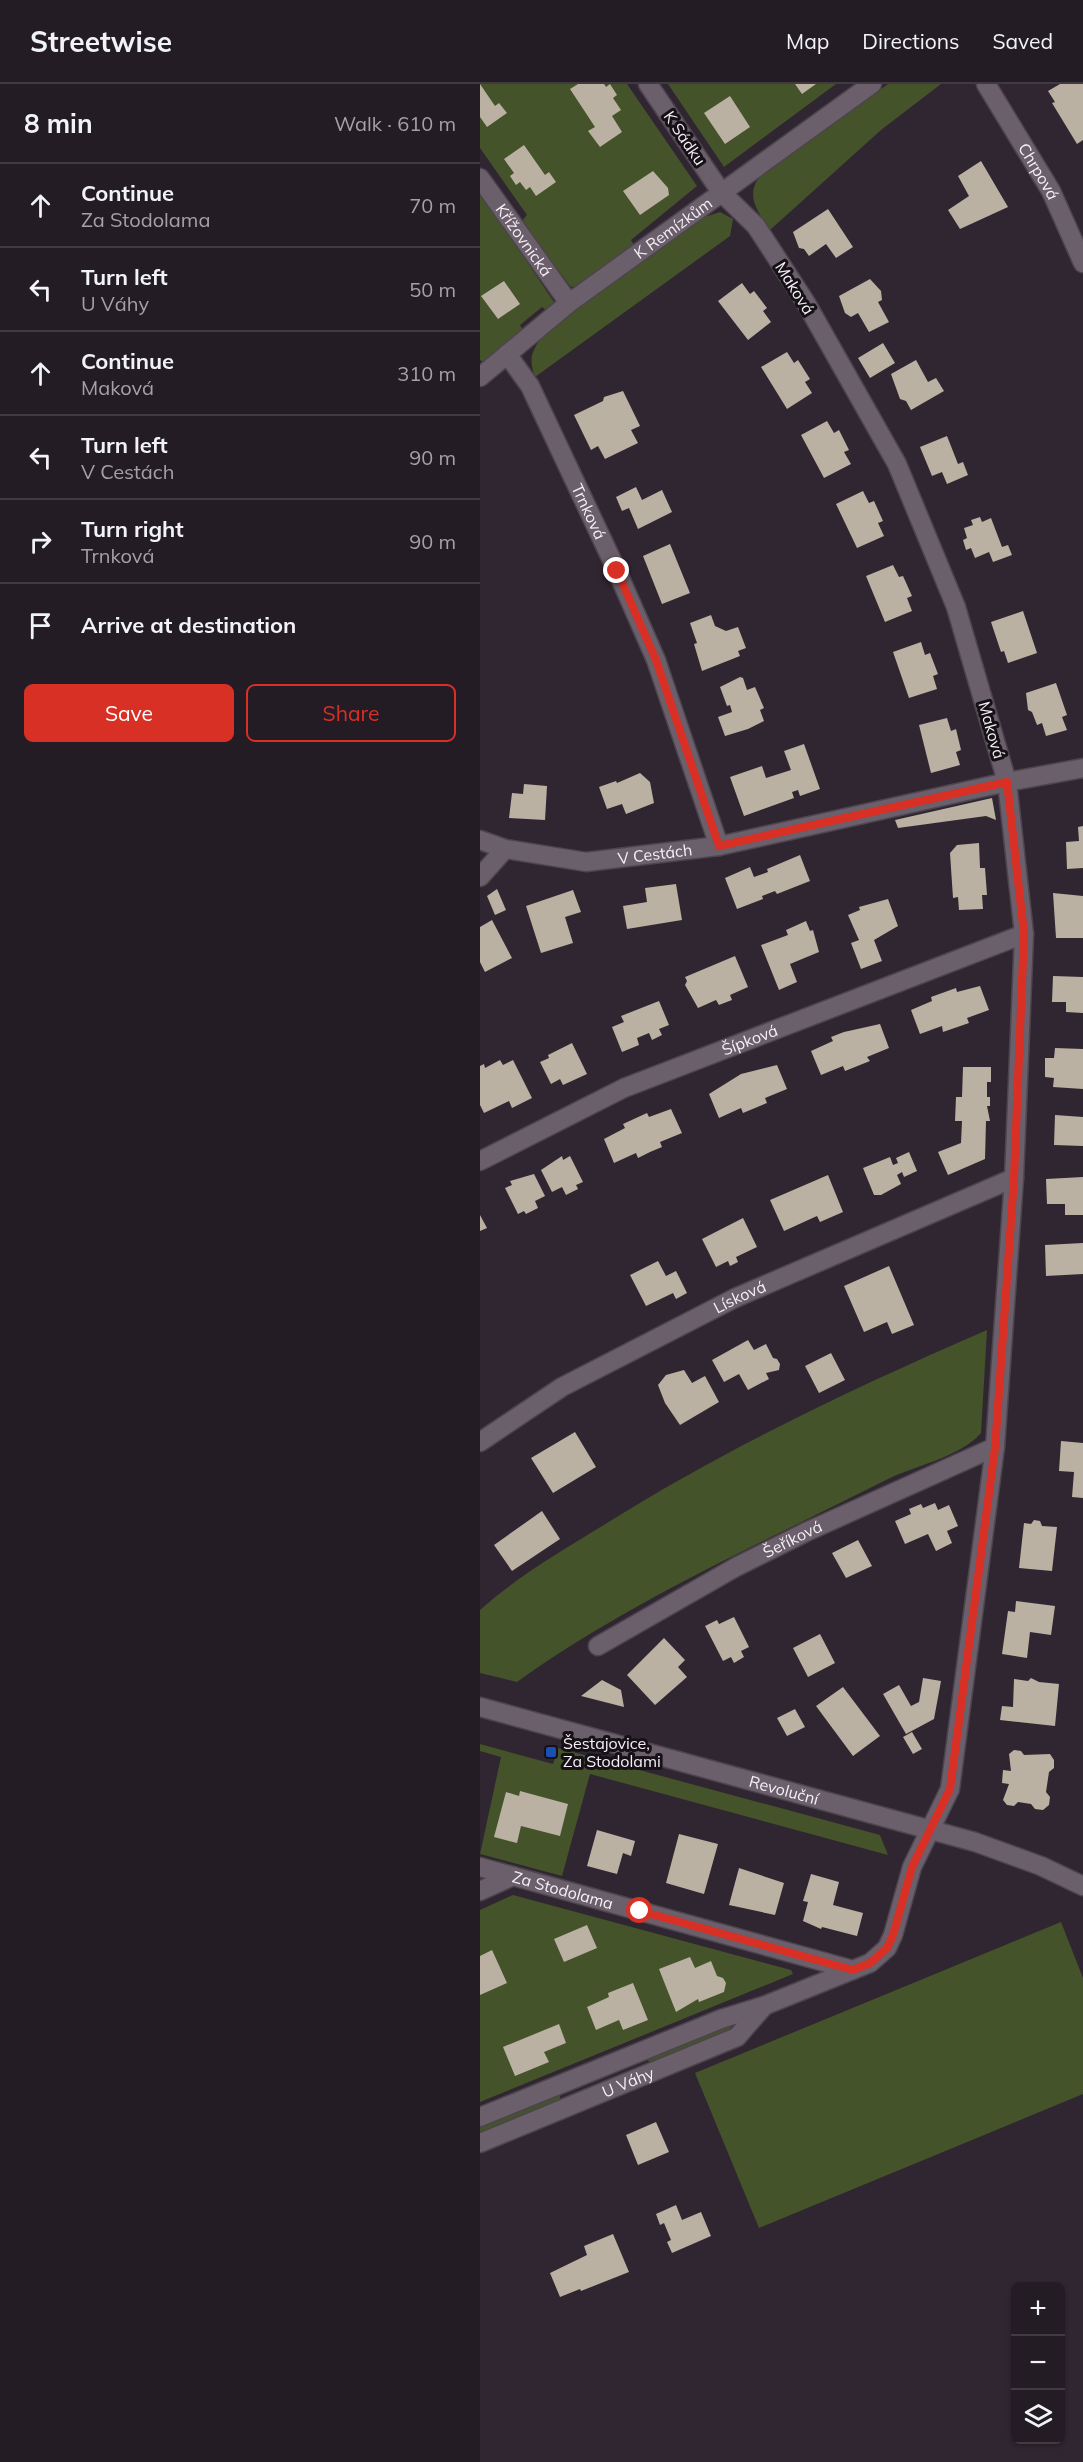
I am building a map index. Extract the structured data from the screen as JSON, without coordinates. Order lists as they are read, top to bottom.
{
  "streets": {
    "street": [
      "K Sádku",
      "Chrpová",
      "K Remízkům",
      "Křížovnická",
      "Maková",
      "Trnková",
      "V Cestách",
      "Šípková",
      "Lísková",
      "Šeříková",
      "Revoluční",
      "Za Stodolama",
      "U Váhy"
    ]
  },
  "crossings": [
    ["K Sádku", "K Remízkům"],
    ["K Sádku", "Maková"],
    ["K Remízkům", "Křížovnická"],
    ["K Remízkům", "Maková"],
    ["K Remízkům", "Trnková"],
    ["Maková", "V Cestách"],
    ["Maková", "Šípková"],
    ["Maková", "Lísková"],
    ["Maková", "Šeříková"],
    ["Maková", "Revoluční"],
    ["Maková", "U Váhy"],
    ["Trnková", "V Cestách"],
    ["Revoluční", "U Váhy"],
    ["Za Stodolama", "U Váhy"]
  ],
  "places": {
    "transit": ["Šestajovice, Za Stodolami"]
  },
  "page": {
    "header": "Streetwise",
    "nav": ["Map", "Directions", "Saved"],
    "heading": ["8 min", "Walk · 610 m"],
    "list": [
      ["Continue", "Za Stodolama", "70 m"],
      ["Turn left", "U Váhy", "50 m"],
      ["Continue", "Maková", "310 m"],
      ["Turn left", "V Cestách", "90 m"],
      ["Turn right", "Trnková", "90 m"],
      "Arrive at destination"
    ],
    "buttons": ["Save", "Share"],
    "map_buttons": ["+", "−"]
  }
}
